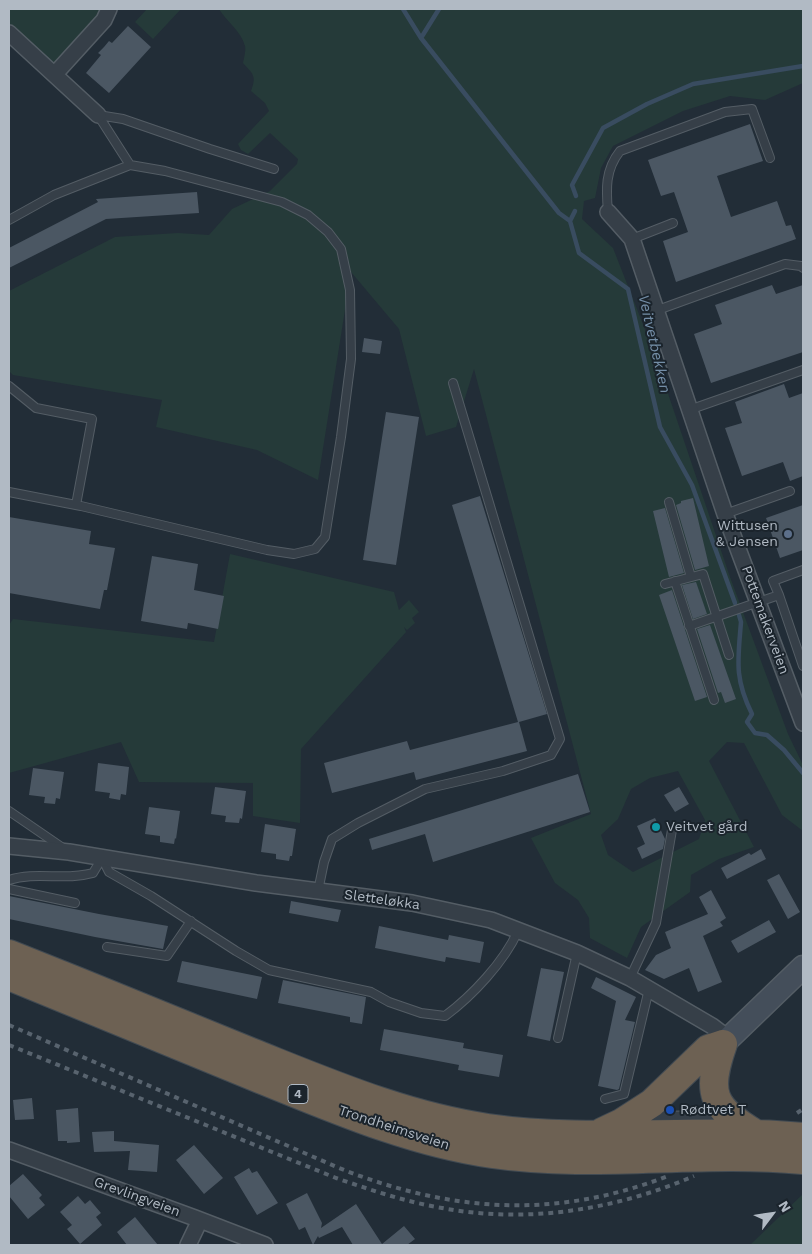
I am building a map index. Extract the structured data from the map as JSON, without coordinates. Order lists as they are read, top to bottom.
{
  "streets": {
    "highway": ["4", "Trondheimsveien"],
    "street": ["Pottemakerveien", "Sletteløkka", "Grevlingveien"]
  },
  "water": ["Veitvetbekken"],
  "places": ["Wittusen & Jensen", "Veitvet gård", "Rødtvet T"],
  "north": "top right"
}
